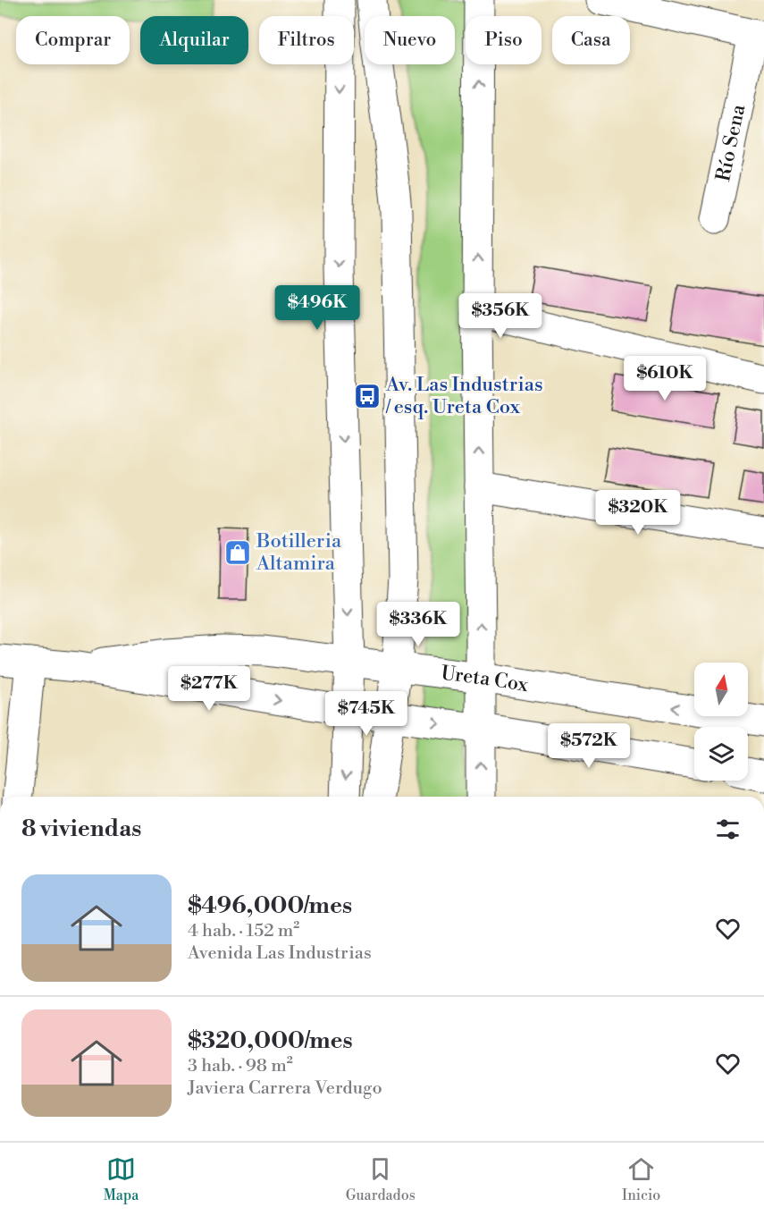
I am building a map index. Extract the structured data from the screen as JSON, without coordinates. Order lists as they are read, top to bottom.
{
  "streets": {
    "street": ["Río Sena", "Ureta Cox"]
  },
  "places": {
    "bus stop": ["Av. Las Industrias / esq. Ureta Cox"],
    "shop": ["Botilleria Altamira"]
  },
  "north": "top",
  "page": {
    "chip": [
      "Comprar",
      "Alquilar",
      "Filtros",
      "Nuevo",
      "Piso",
      "Casa"
    ],
    "price": [
      "$496K",
      "$356K",
      "$610K",
      "$320K",
      "$336K",
      "$277K",
      "$745K",
      "$572K"
    ],
    "heading": "8 viviendas",
    "list": [
      {
        "name": "$496,000/mes",
        "note": "4 hab. · 152 m² · Avenida Las Industrias"
      },
      {
        "name": "$320,000/mes",
        "note": "3 hab. · 98 m² · Javiera Carrera Verdugo"
      }
    ],
    "tabs": ["Mapa", "Guardados", "Inicio"]
  }
}
